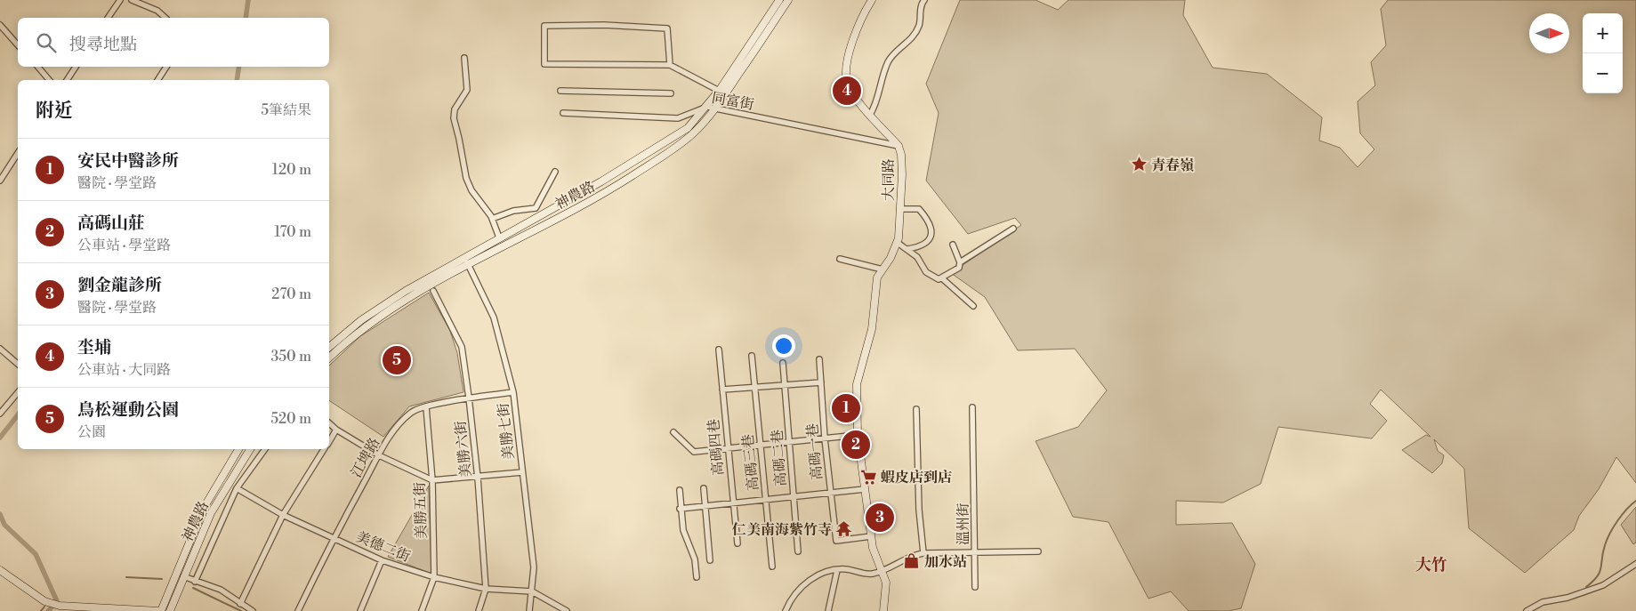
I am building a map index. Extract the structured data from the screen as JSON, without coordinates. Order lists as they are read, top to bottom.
{
  "streets": {
    "street": [
      "同富街",
      "大同路",
      "神農路",
      "美勝七街",
      "高碼四巷",
      "美勝六街",
      "高碼一巷",
      "江埤路",
      "高碼二巷",
      "高碼三巷",
      "美勝五街",
      "溫州街",
      "美德二街"
    ]
  },
  "crossings": [
    ["同富街", "大同路"],
    ["同富街", "神農路"],
    ["大同路", "高碼一巷"],
    ["神農路", "美勝七街"],
    ["美勝七街", "江埤路"],
    ["美勝七街", "美德二街"],
    ["美勝六街", "江埤路"],
    ["美勝六街", "美德二街"],
    ["江埤路", "美勝五街"],
    ["江埤路", "美德二街"],
    ["美勝五街", "美德二街"]
  ],
  "districts": ["大竹"],
  "places": {
    "place": ["青春嶺"],
    "supermarket": ["蝦皮店到店"],
    "temple": ["仁美南海紫竹寺"],
    "shop": ["加水站"]
  },
  "north": "right",
  "page": {
    "map_buttons": ["+", "−"],
    "search": "搜尋地點",
    "pins": [
      "4",
      "5",
      "1",
      "2",
      "3"
    ],
    "heading": ["附近", "5筆結果"],
    "list": [
      {
        "mark": "1",
        "name": "安民中醫診所",
        "note": "醫院 · 學堂路",
        "value": "120 m"
      },
      {
        "mark": "2",
        "name": "高碼山莊",
        "note": "公車站 · 學堂路",
        "value": "170 m"
      },
      {
        "mark": "3",
        "name": "劉金龍診所",
        "note": "醫院 · 學堂路",
        "value": "270 m"
      },
      {
        "mark": "4",
        "name": "坔埔",
        "note": "公車站 · 大同路",
        "value": "350 m"
      },
      {
        "mark": "5",
        "name": "鳥松運動公園",
        "note": "公園",
        "value": "520 m"
      }
    ]
  }
}
